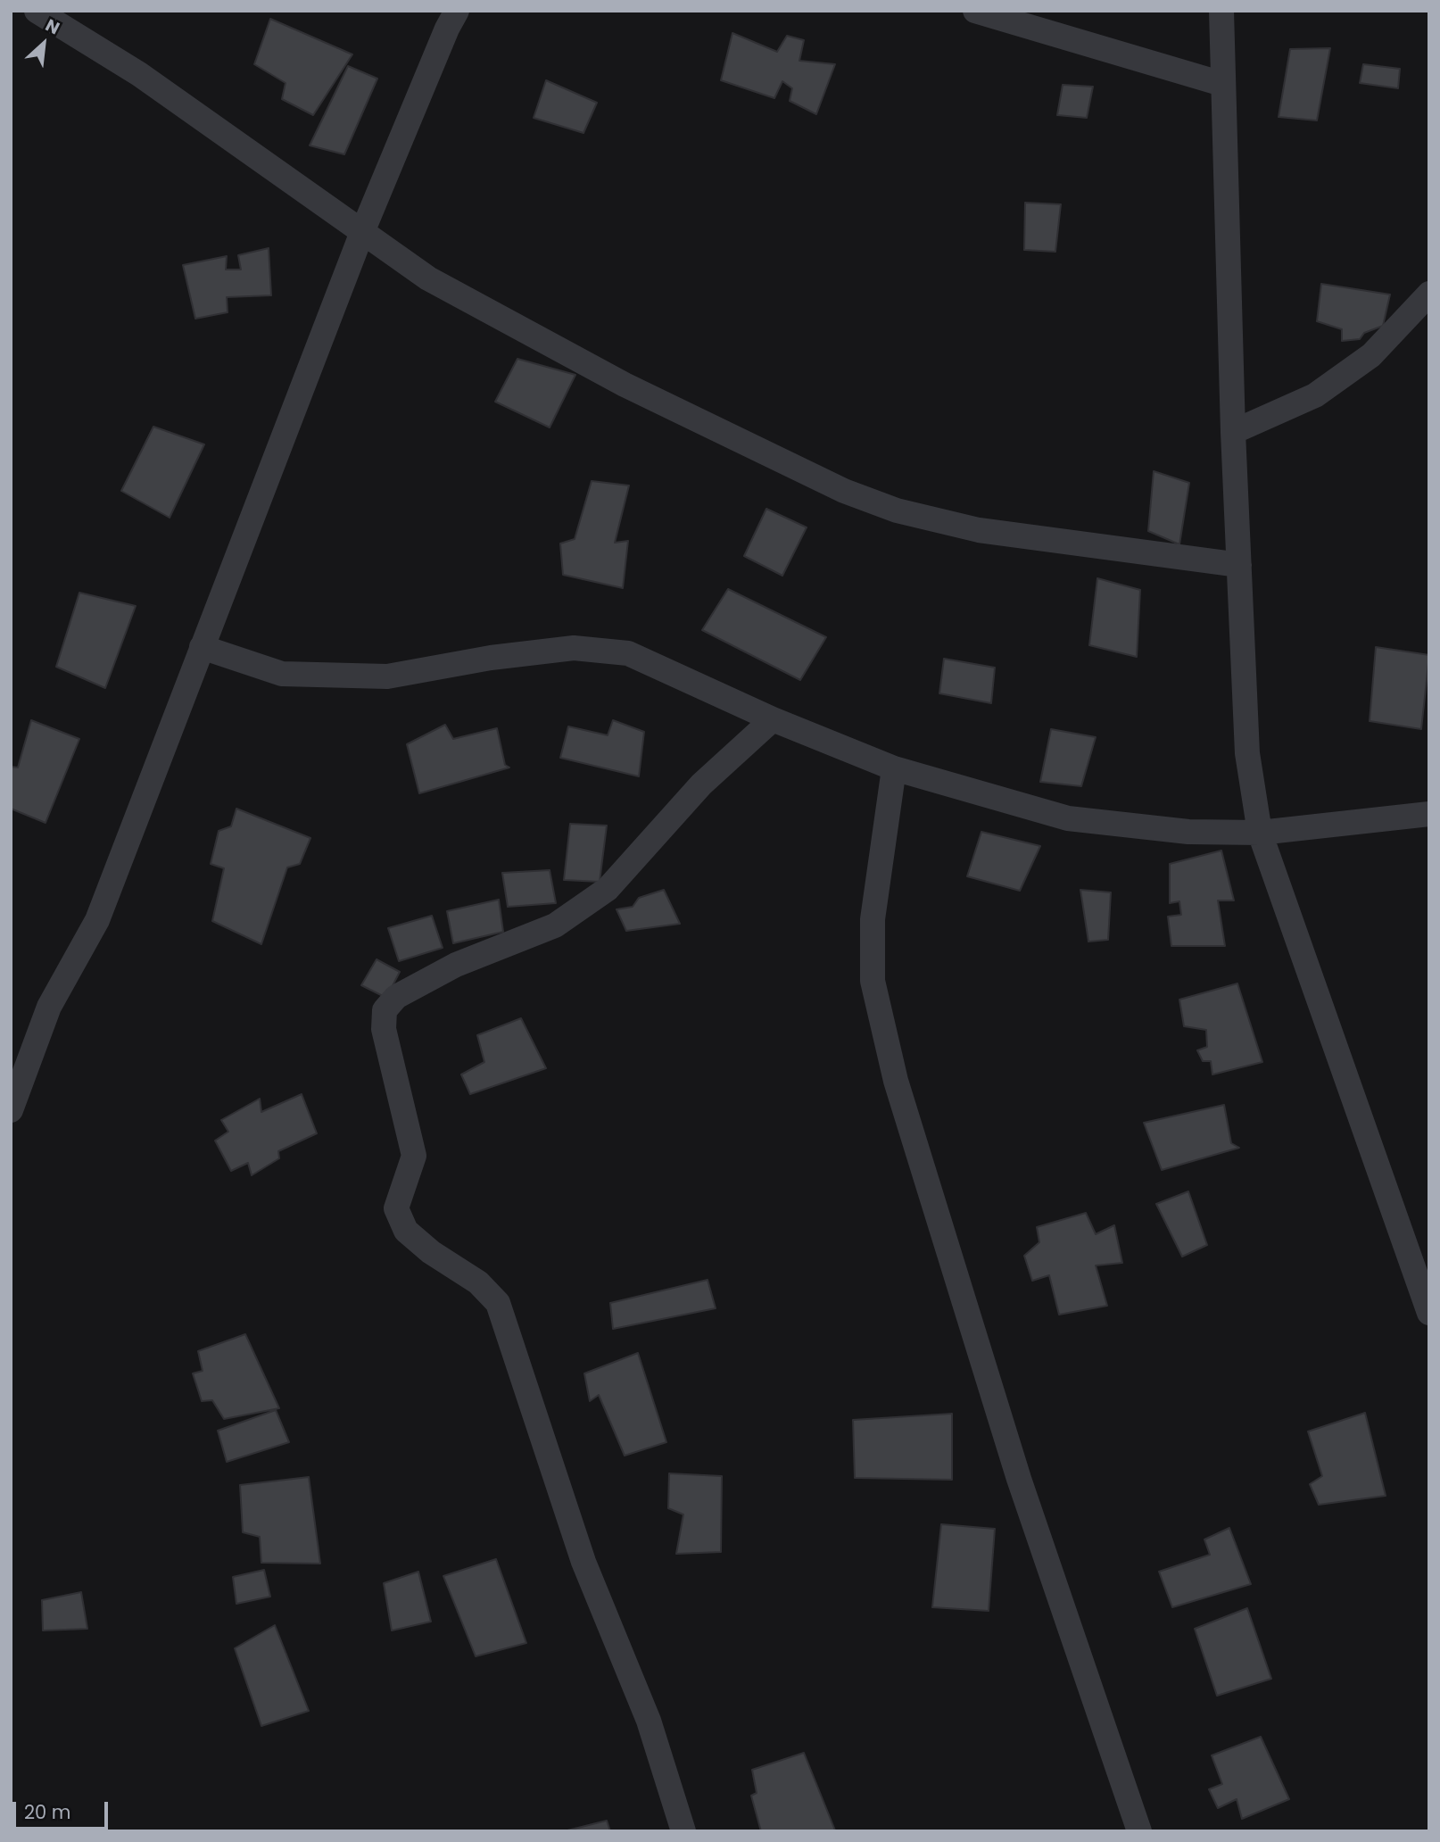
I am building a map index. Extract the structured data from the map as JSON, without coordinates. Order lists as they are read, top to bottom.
{
  "scale_bar": "20 m",
  "north": "top right"
}
